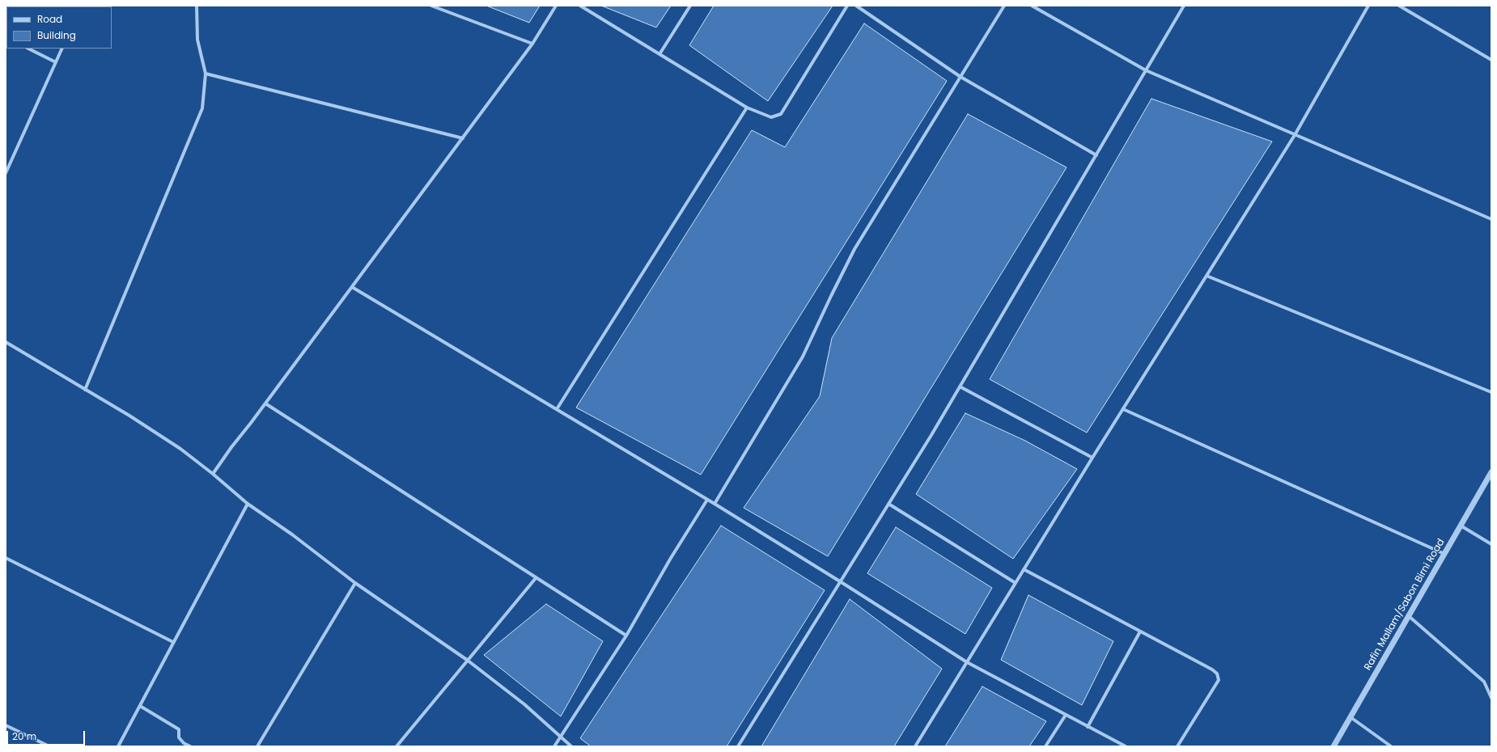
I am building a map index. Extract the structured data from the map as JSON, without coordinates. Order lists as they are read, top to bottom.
{
  "streets": {
    "street": ["Rafin Mallam/Sabon Birni Road"]
  },
  "legend": ["Road", "Building"],
  "scale_bar": "20 m"
}
